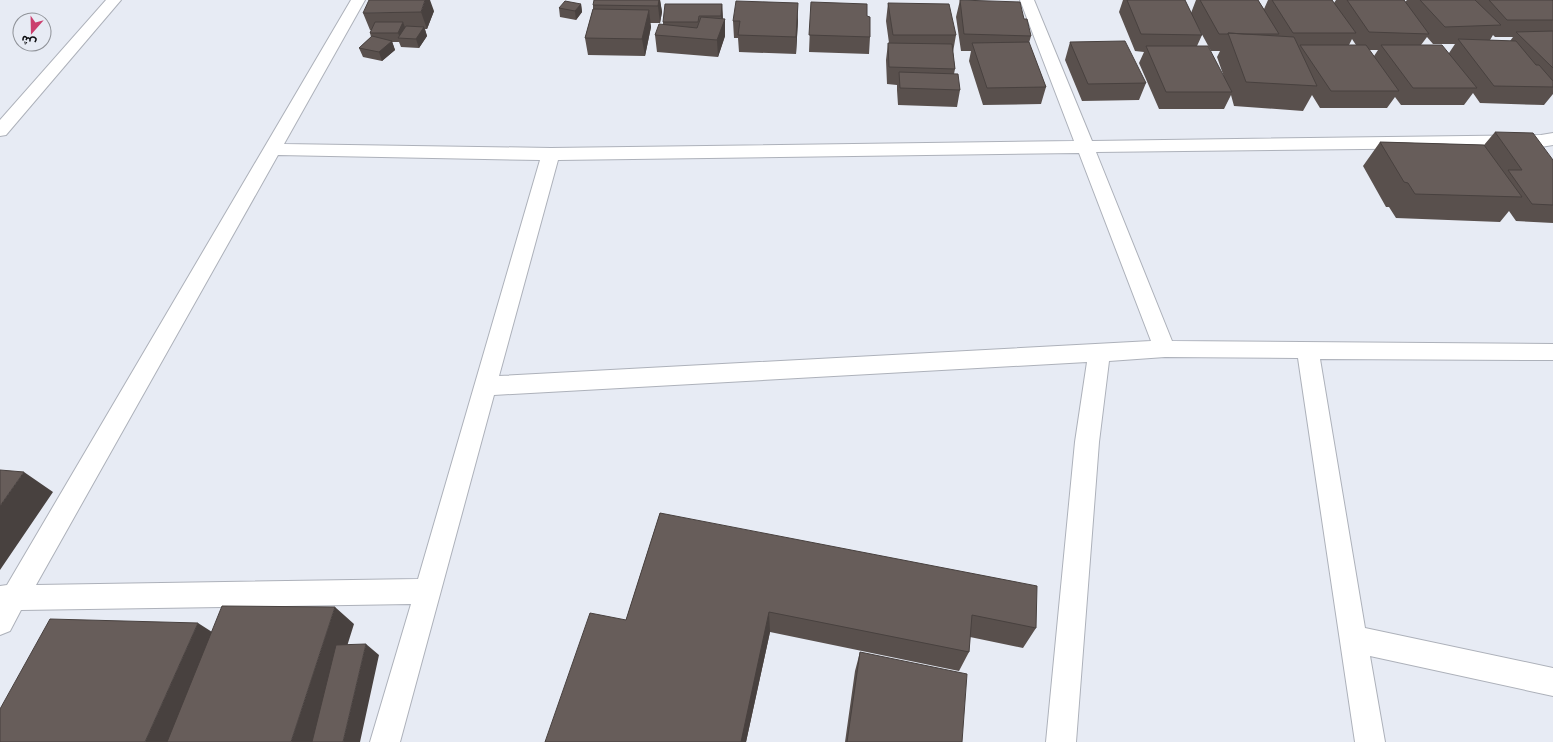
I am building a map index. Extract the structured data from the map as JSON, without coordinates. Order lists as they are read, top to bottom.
{
  "north": "bottom"
}
